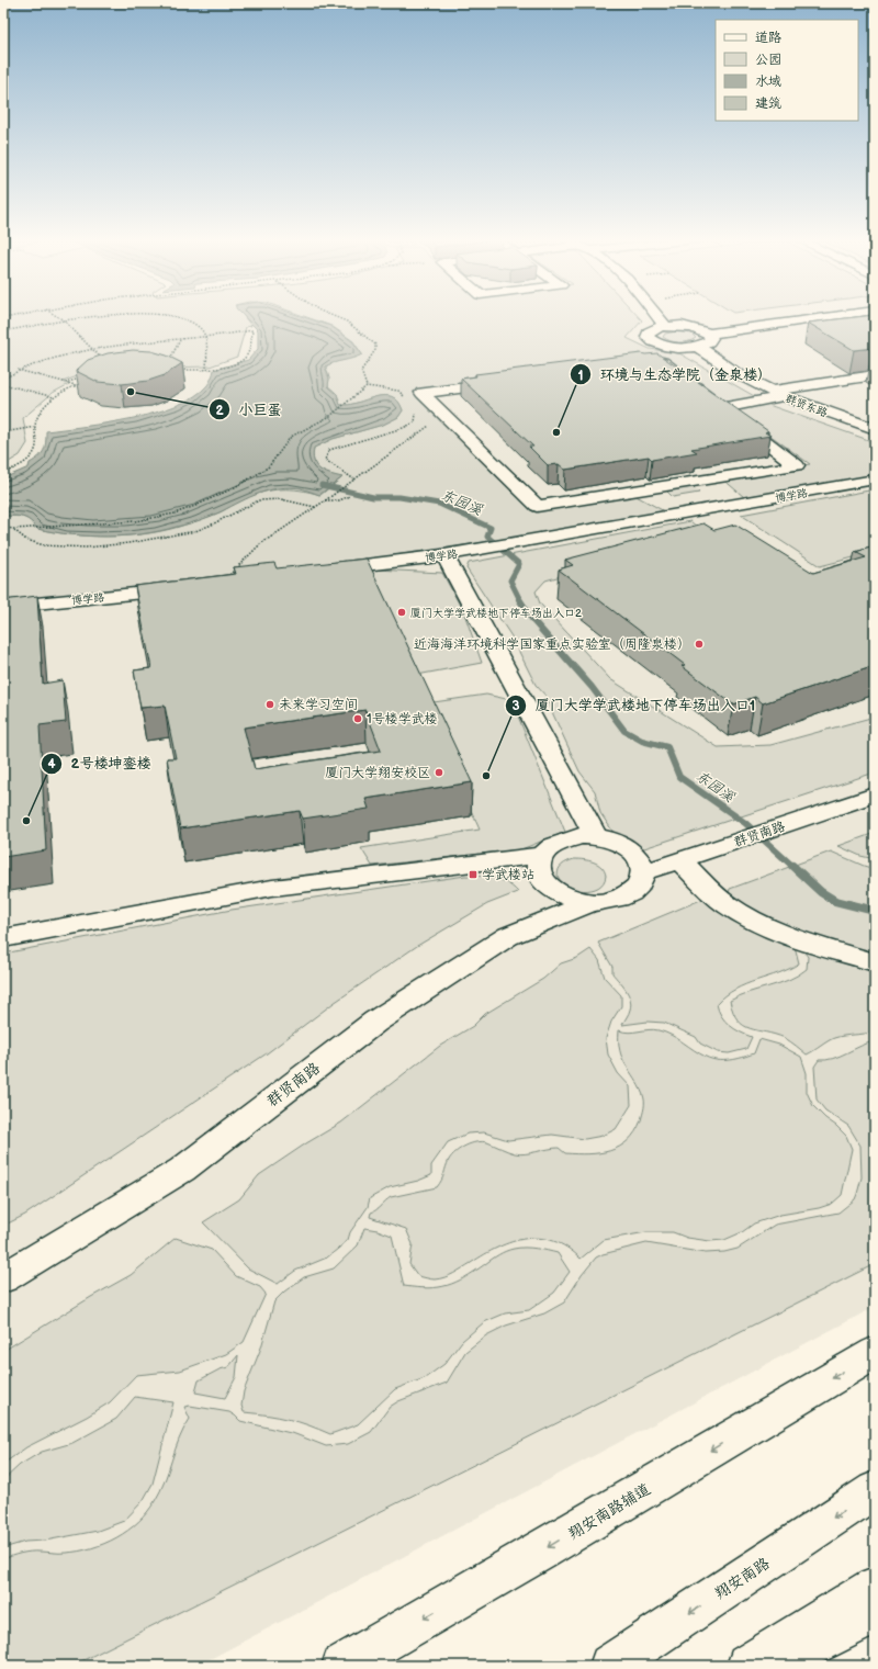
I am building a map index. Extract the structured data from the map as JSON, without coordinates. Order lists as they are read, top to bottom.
{
  "streets": {
    "main road": [
      "群贤东路",
      "博学路",
      "群贤南路",
      "翔安南路辅道",
      "翔安南路"
    ]
  },
  "one_way": ["翔安南路辅道"],
  "water": ["东园溪"],
  "places": {
    "other": [
      "小巨蛋",
      "环境与生态学院（金泉楼）",
      "厦门大学学武楼地下停车场出入口2",
      "近海海洋环境科学国家重点实验室（周隆泉楼）",
      "未来学习空间",
      "1号楼学武楼",
      "厦门大学翔安校区",
      "厦门大学学武楼地下停车场出入口1",
      "2号楼坤銮楼"
    ],
    "transit": ["学武楼站"]
  },
  "legend": [
    "道路",
    "公园",
    "水域",
    "建筑"
  ]
}
